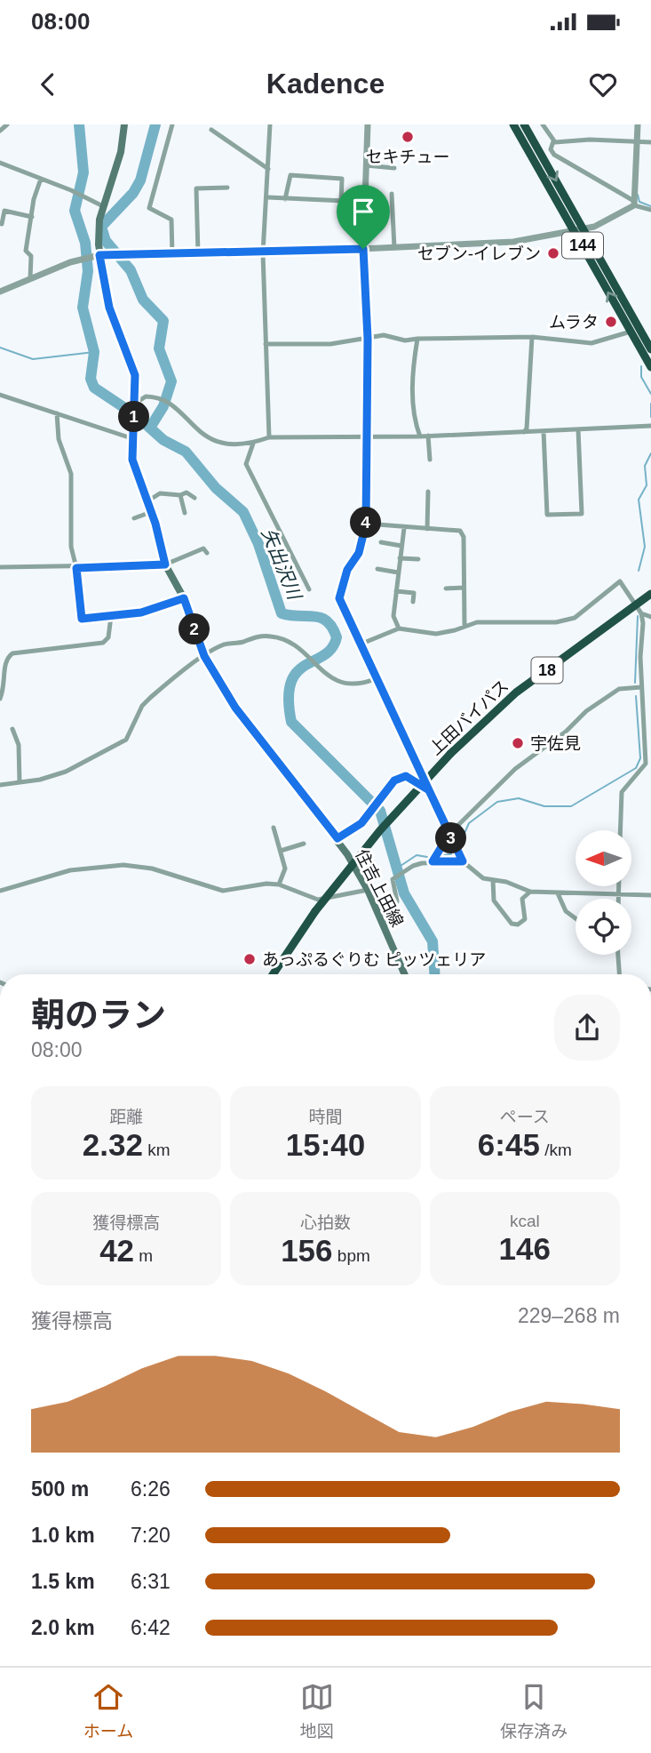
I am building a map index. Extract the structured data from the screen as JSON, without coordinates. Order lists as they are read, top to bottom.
{
  "streets": {
    "highway": ["144", "18", "上田バイパス"],
    "main road": ["住吉上田線"]
  },
  "water": ["矢出沢川"],
  "places": [
    "セキチュー",
    "セブン-イレブン",
    "ムラタ",
    "宇佐見",
    "あっぷるぐりむ ピッツェリア"
  ],
  "north": "left",
  "page": {
    "status": "08:00",
    "header": "Kadence",
    "pins": [
      "1",
      "4",
      "2",
      "3"
    ],
    "heading": ["朝のラン", "08:00"],
    "stats": [
      ["距離", "2.32 km"],
      ["時間", "15:40"],
      ["ペース", "6:45 /km"],
      ["獲得標高", "42 m"],
      ["心拍数", "156 bpm"],
      ["kcal", "146"]
    ],
    "chart": ["獲得標高", "229–268 m"],
    "list": [
      {
        "name": "500 m",
        "note": "6:26"
      },
      {
        "name": "1.0 km",
        "note": "7:20"
      },
      {
        "name": "1.5 km",
        "note": "6:31"
      },
      {
        "name": "2.0 km",
        "note": "6:42"
      }
    ],
    "tabs": ["ホーム", "地図", "保存済み"]
  }
}
